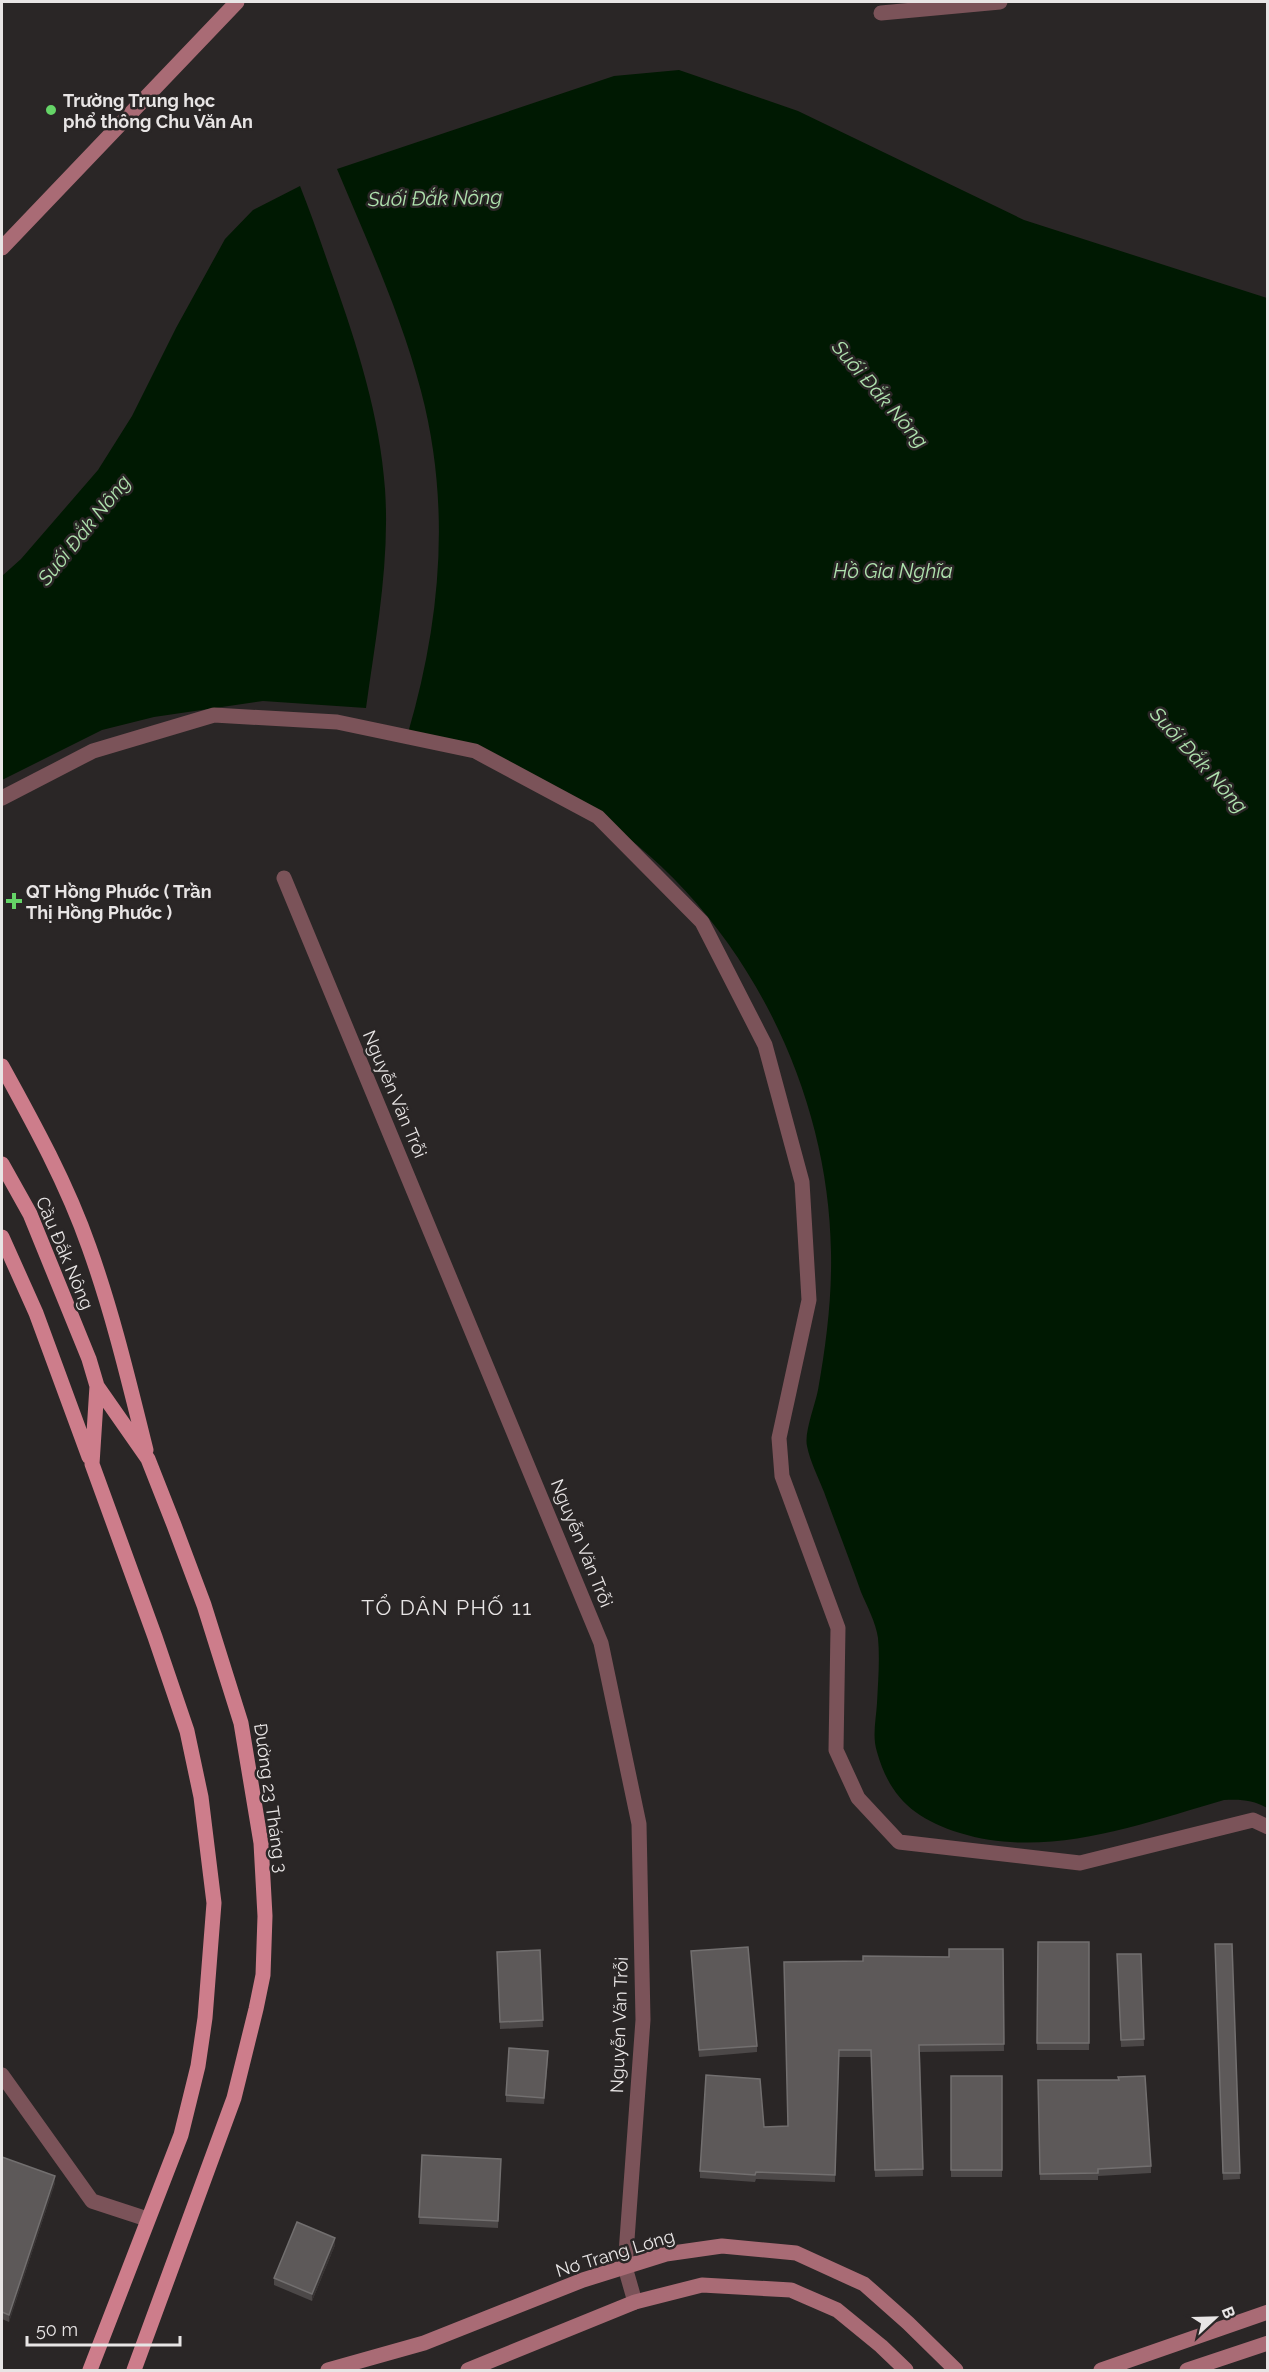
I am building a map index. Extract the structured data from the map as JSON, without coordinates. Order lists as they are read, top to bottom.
{
  "streets": {
    "main road": ["Cầu Đắk Nông", "Đường 23 Tháng 3"],
    "street": ["Nguyễn Văn Trỗi", "Nơ Trang Lơng"]
  },
  "crossings": [
    ["Nguyễn Văn Trỗi", "Nơ Trang Lơng"],
    ["Cầu Đắk Nông", "Đường 23 Tháng 3"]
  ],
  "districts": ["TỔ DÂN PHỐ 11"],
  "water": ["Suối Đắk Nông", "Hồ Gia Nghĩa"],
  "places": {
    "other": ["Trường Trung học phổ thông Chu Văn An"],
    "health": ["QT Hồng Phước ( Trần Thị Hồng Phước )"]
  },
  "scale_bar": "50 m",
  "north": "right"
}
